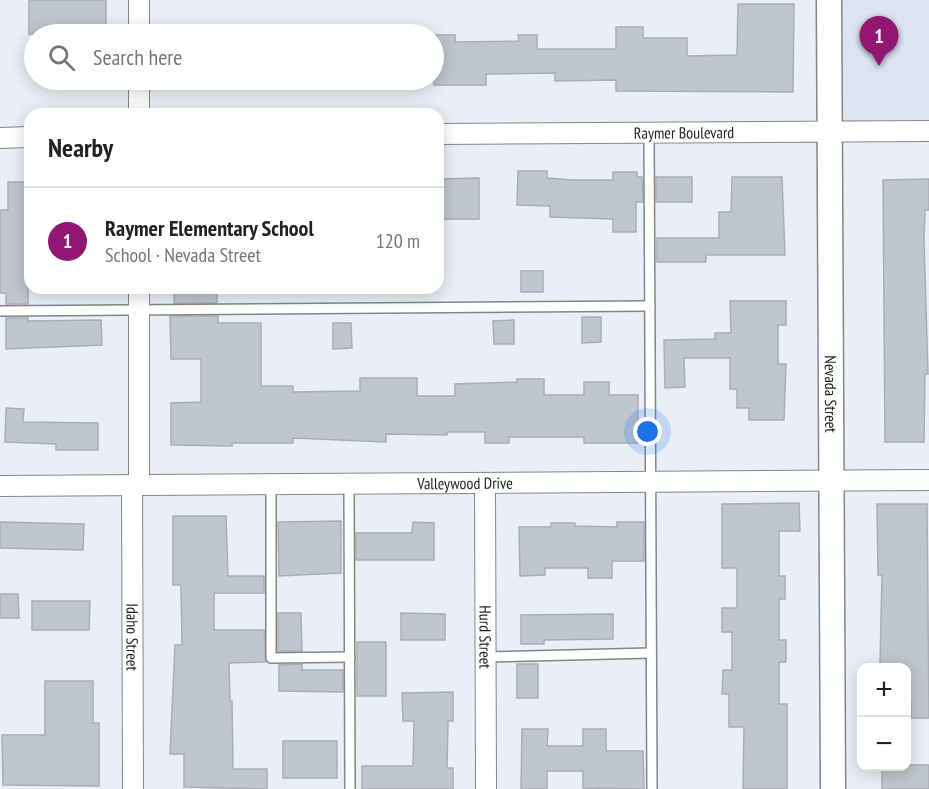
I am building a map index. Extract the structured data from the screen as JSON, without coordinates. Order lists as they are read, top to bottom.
{
  "streets": {
    "street": [
      "Raymer Boulevard",
      "Nevada Street",
      "Valleywood Drive",
      "Idaho Street",
      "Hurd Street"
    ]
  },
  "crossings": [
    ["Raymer Boulevard", "Nevada Street"],
    ["Nevada Street", "Valleywood Drive"],
    ["Valleywood Drive", "Idaho Street"],
    ["Valleywood Drive", "Hurd Street"]
  ],
  "page": {
    "pins": "1",
    "search": "Search here",
    "heading": "Nearby",
    "list": [
      {
        "mark": "1",
        "name": "Raymer Elementary School",
        "note": "School · Nevada Street",
        "value": "120 m"
      }
    ],
    "map_buttons": ["+", "−"]
  }
}
